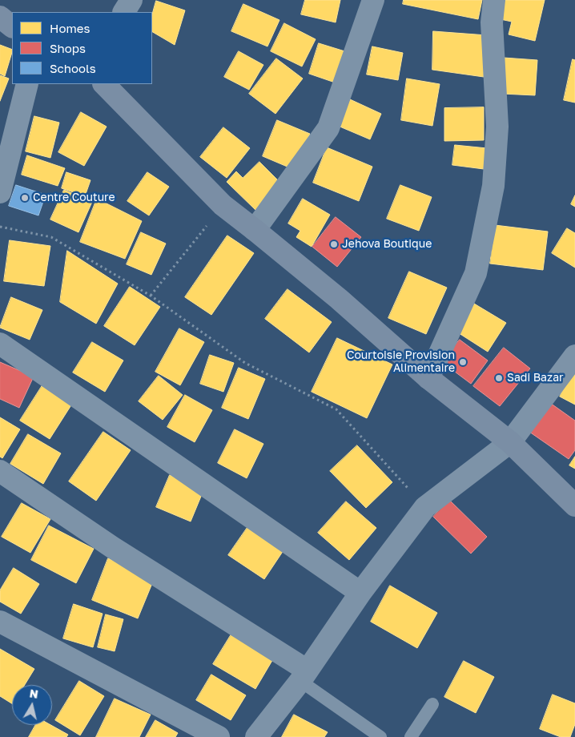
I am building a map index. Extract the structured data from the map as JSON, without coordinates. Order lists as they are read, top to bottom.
{
  "places": [
    "Centre Couture",
    "Jehova Boutique",
    "Courtoisie Provision Alimentaire",
    "Sadi Bazar"
  ],
  "legend": ["Homes", "Shops", "Schools"],
  "north": "top"
}
